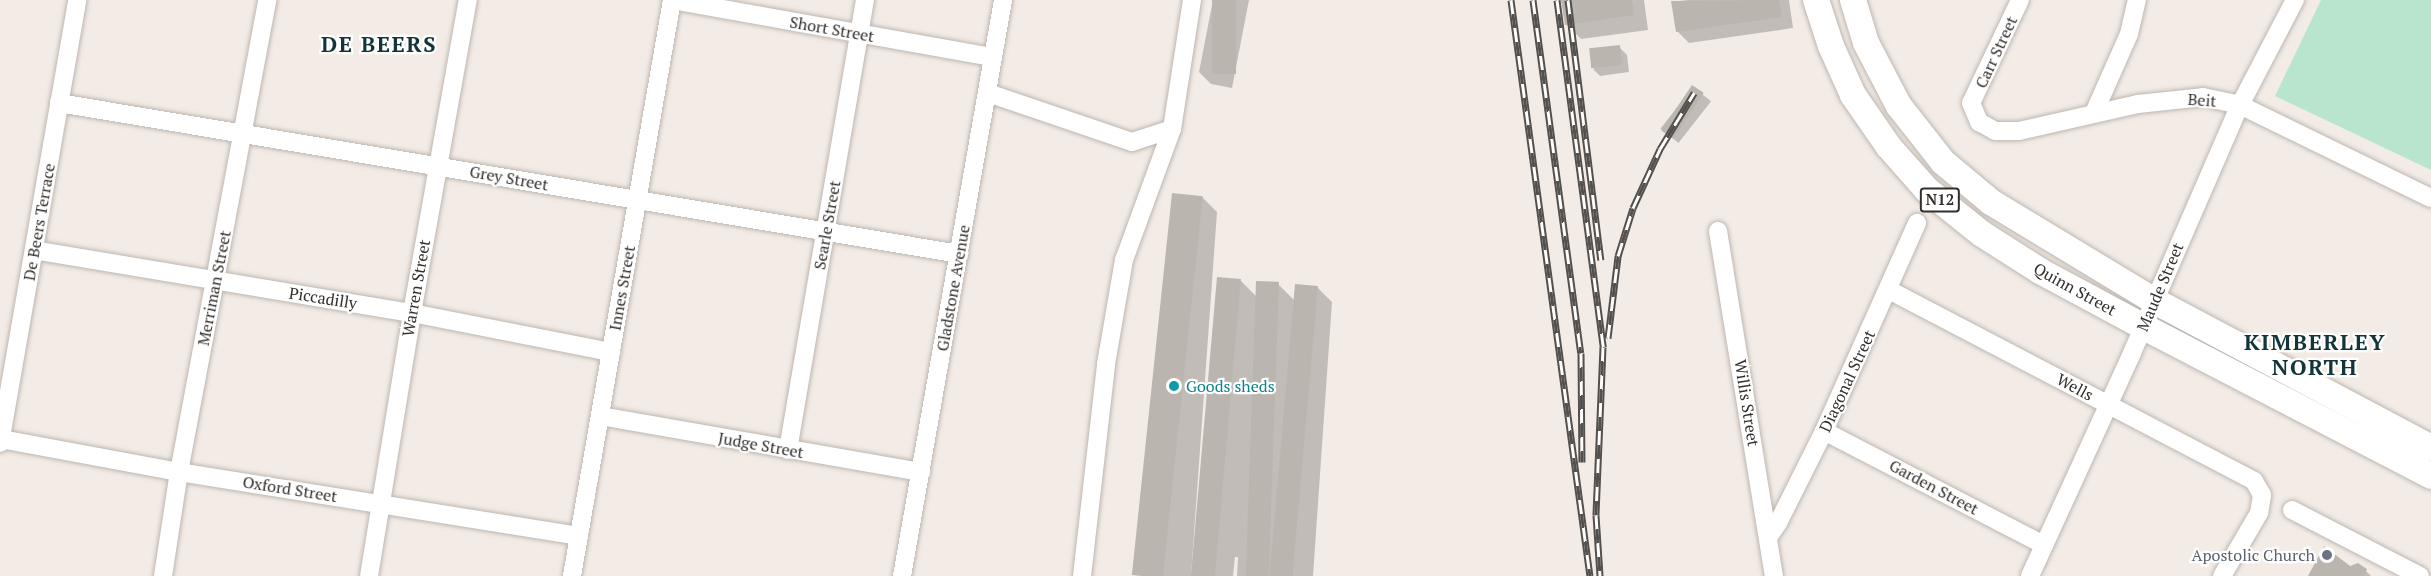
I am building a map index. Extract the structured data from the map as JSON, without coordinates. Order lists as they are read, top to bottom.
{
  "streets": {
    "highway": ["N12", "Quinn Street"],
    "street": [
      "Short Street",
      "Carr Street",
      "Beit",
      "Grey Street",
      "De Beers Terrace",
      "Searle Street",
      "Maude Street",
      "Merriman Street",
      "Warren Street",
      "Innes Street",
      "Gladstone Avenue",
      "Piccadilly",
      "Diagonal Street",
      "Wells",
      "Willis Street",
      "Judge Street",
      "Garden Street",
      "Oxford Street"
    ]
  },
  "crossings": [
    ["Short Street", "Searle Street"],
    ["Short Street", "Innes Street"],
    ["Short Street", "Gladstone Avenue"],
    ["Carr Street", "Beit"],
    ["Beit", "Maude Street"],
    ["Grey Street", "De Beers Terrace"],
    ["Grey Street", "Searle Street"],
    ["Grey Street", "Merriman Street"],
    ["Grey Street", "Warren Street"],
    ["Grey Street", "Innes Street"],
    ["Grey Street", "Gladstone Avenue"],
    ["De Beers Terrace", "Piccadilly"],
    ["De Beers Terrace", "Oxford Street"],
    ["Searle Street", "Judge Street"],
    ["Maude Street", "Quinn Street"],
    ["Maude Street", "Wells"],
    ["Maude Street", "Garden Street"],
    ["Merriman Street", "Piccadilly"],
    ["Merriman Street", "Oxford Street"],
    ["Warren Street", "Piccadilly"],
    ["Warren Street", "Oxford Street"],
    ["Innes Street", "Piccadilly"],
    ["Innes Street", "Judge Street"],
    ["Innes Street", "Oxford Street"],
    ["Gladstone Avenue", "Judge Street"],
    ["Diagonal Street", "Wells"],
    ["Diagonal Street", "Willis Street"],
    ["Diagonal Street", "Garden Street"]
  ],
  "districts": ["DE BEERS", "KIMBERLEY NORTH"],
  "places": ["Goods sheds", "Apostolic Church"]
}
